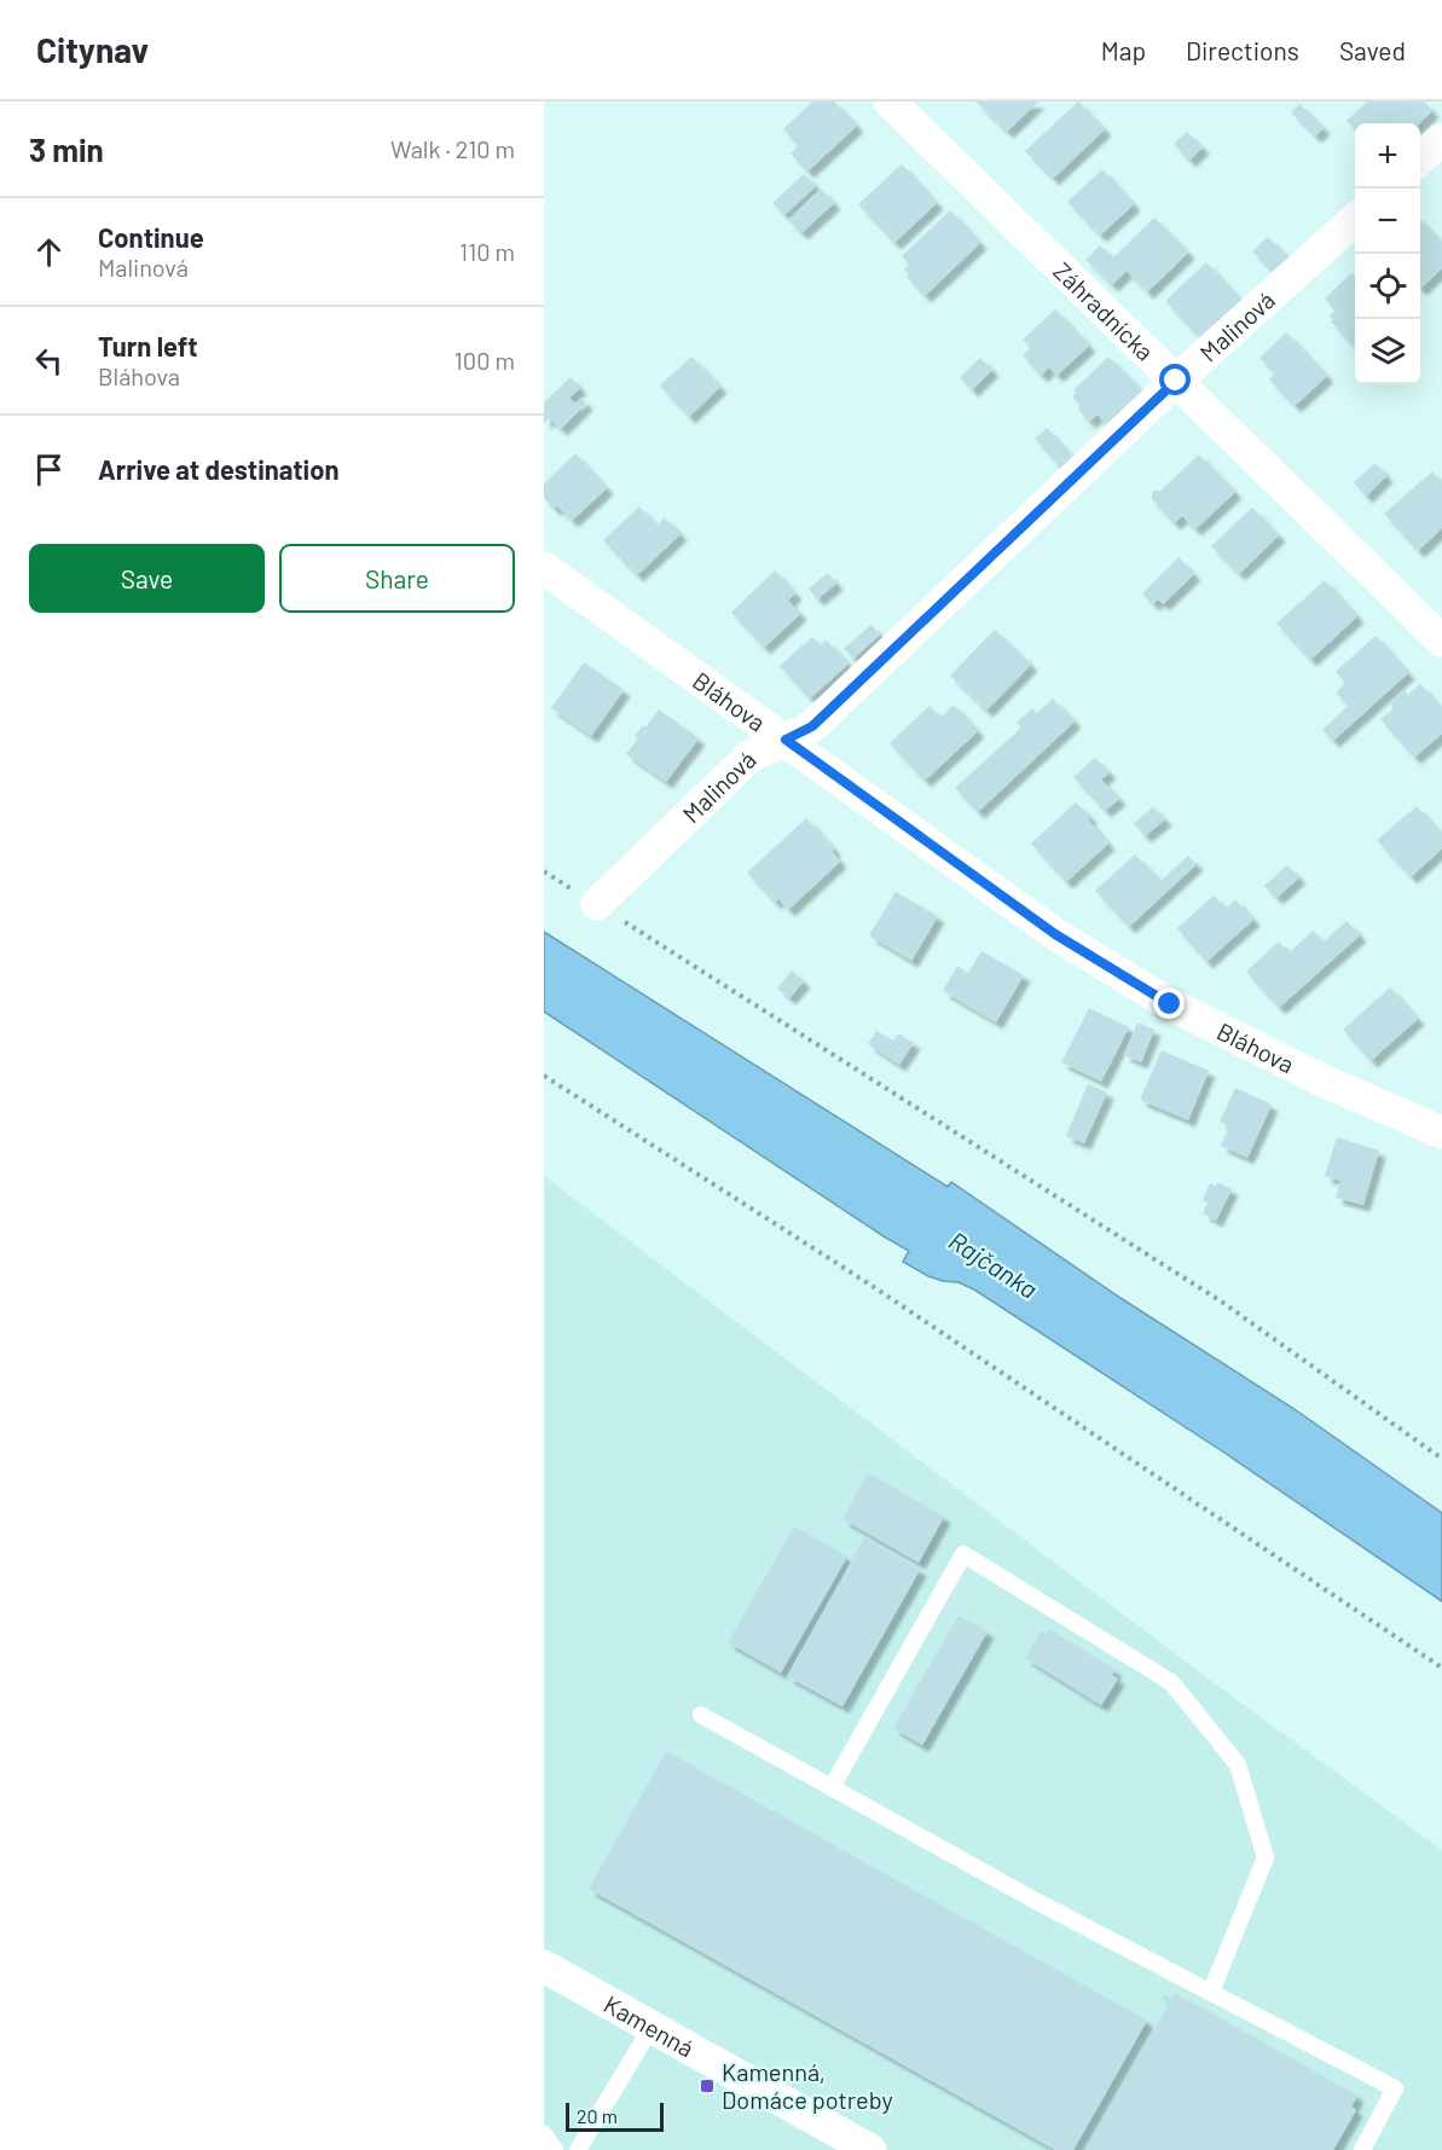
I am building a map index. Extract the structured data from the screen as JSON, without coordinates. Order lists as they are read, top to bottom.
{
  "streets": {
    "street": [
      "Záhradnícka",
      "Malinová",
      "Bláhova",
      "Kamenná"
    ]
  },
  "crossings": [
    ["Záhradnícka", "Malinová"],
    ["Malinová", "Bláhova"]
  ],
  "water": ["Rajčanka"],
  "places": {
    "transit": ["Kamenná, Domáce potreby"]
  },
  "scale_bar": "20 m",
  "page": {
    "header": "Citynav",
    "nav": ["Map", "Directions", "Saved"],
    "heading": ["3 min", "Walk · 210 m"],
    "map_buttons": ["+", "−"],
    "list": [
      ["Continue", "Malinová", "110 m"],
      ["Turn left", "Bláhova", "100 m"],
      "Arrive at destination"
    ],
    "buttons": ["Save", "Share"],
    "scale": "20 m"
  }
}
